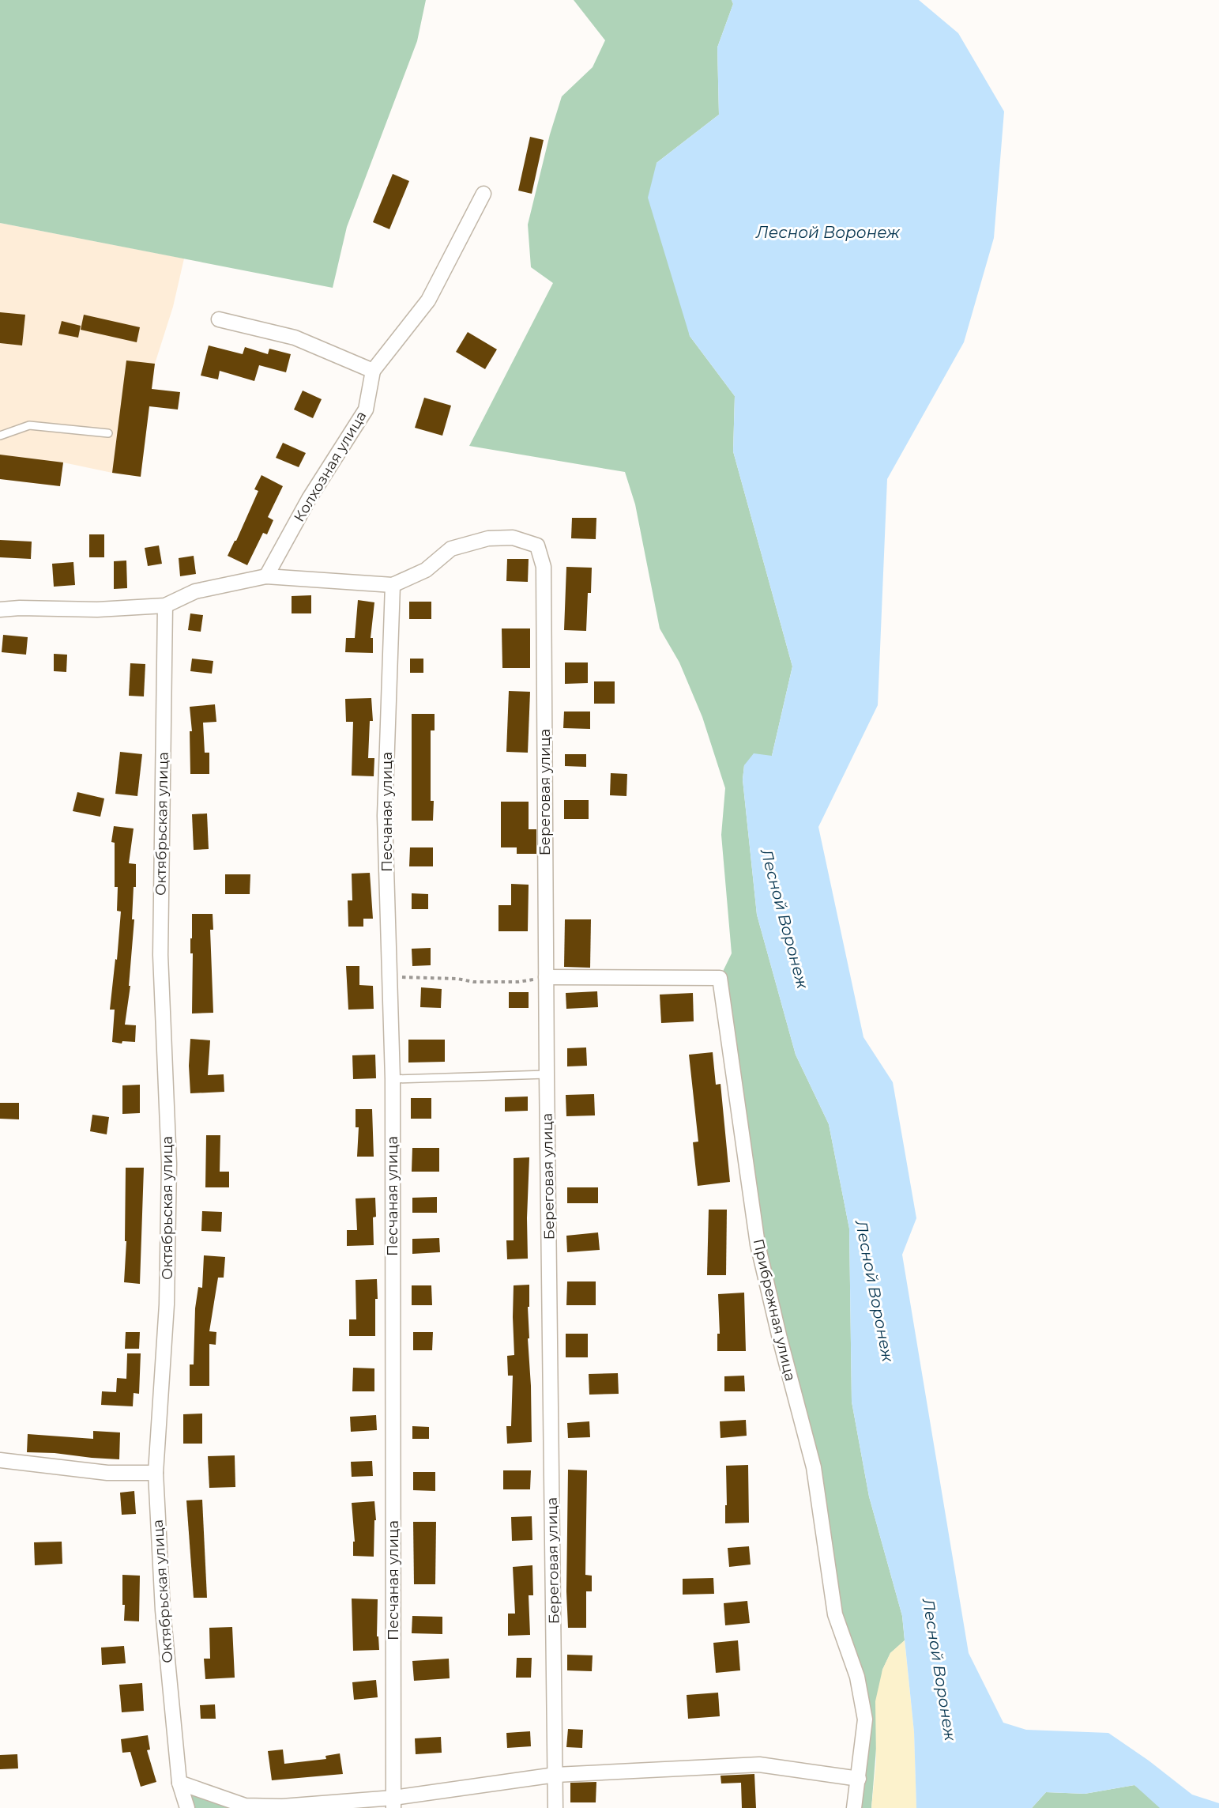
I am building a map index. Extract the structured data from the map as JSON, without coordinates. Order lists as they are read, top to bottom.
{
  "streets": {
    "street": [
      "Колхозная улица",
      "Береговая улица",
      "Песчаная улица",
      "Октябрьская улица",
      "Прибрежная улица"
    ]
  },
  "crossings": [
    ["Береговая улица", "Песчаная улица"],
    ["Береговая улица", "Прибрежная улица"]
  ],
  "water": ["Лесной Воронеж"]
}
